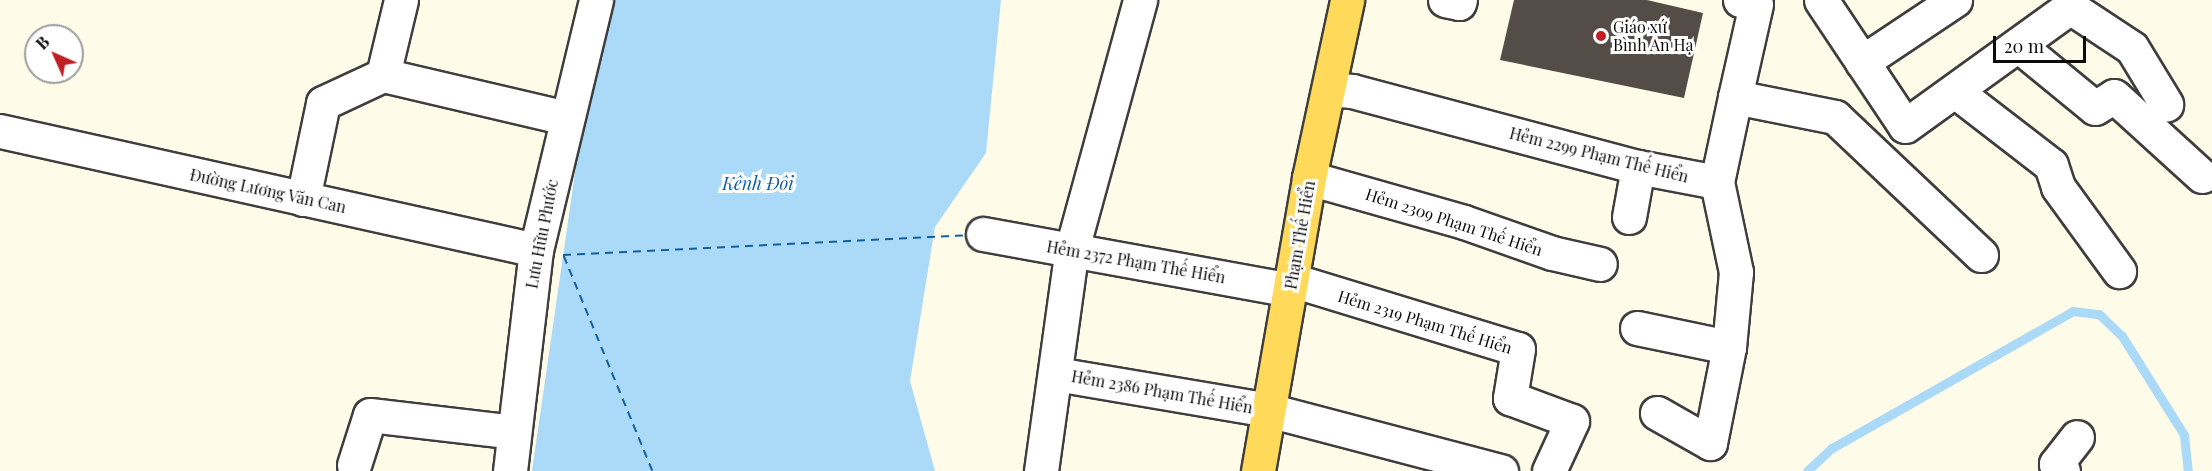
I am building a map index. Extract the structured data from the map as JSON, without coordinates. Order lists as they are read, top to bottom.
{
  "streets": {
    "main road": ["Phạm Thế Hiển"],
    "street": [
      "Hẻm 2299 Phạm Thế Hiển",
      "Đường Lương Văn Can",
      "Hẻm 2309 Phạm Thế Hiển",
      "Lưu Hữu Phước",
      "Hẻm 2372 Phạm Thế Hiển",
      "Hẻm 2319 Phạm Thế Hiển",
      "Hẻm 2386 Phạm Thế Hiển"
    ]
  },
  "crossings": [
    ["Hẻm 2299 Phạm Thế Hiển", "Phạm Thế Hiển"],
    ["Đường Lương Văn Can", "Lưu Hữu Phước"],
    ["Hẻm 2309 Phạm Thế Hiển", "Phạm Thế Hiển"],
    ["Phạm Thế Hiển", "Hẻm 2372 Phạm Thế Hiển"],
    ["Phạm Thế Hiển", "Hẻm 2319 Phạm Thế Hiển"],
    ["Phạm Thế Hiển", "Hẻm 2386 Phạm Thế Hiển"],
    ["Hẻm 2372 Phạm Thế Hiển", "Hẻm 2319 Phạm Thế Hiển"]
  ],
  "water": ["Kênh Đôi"],
  "places": ["Giáo xứ Bình An Hạ"],
  "scale_bar": "20 m",
  "north": "top left"
}
